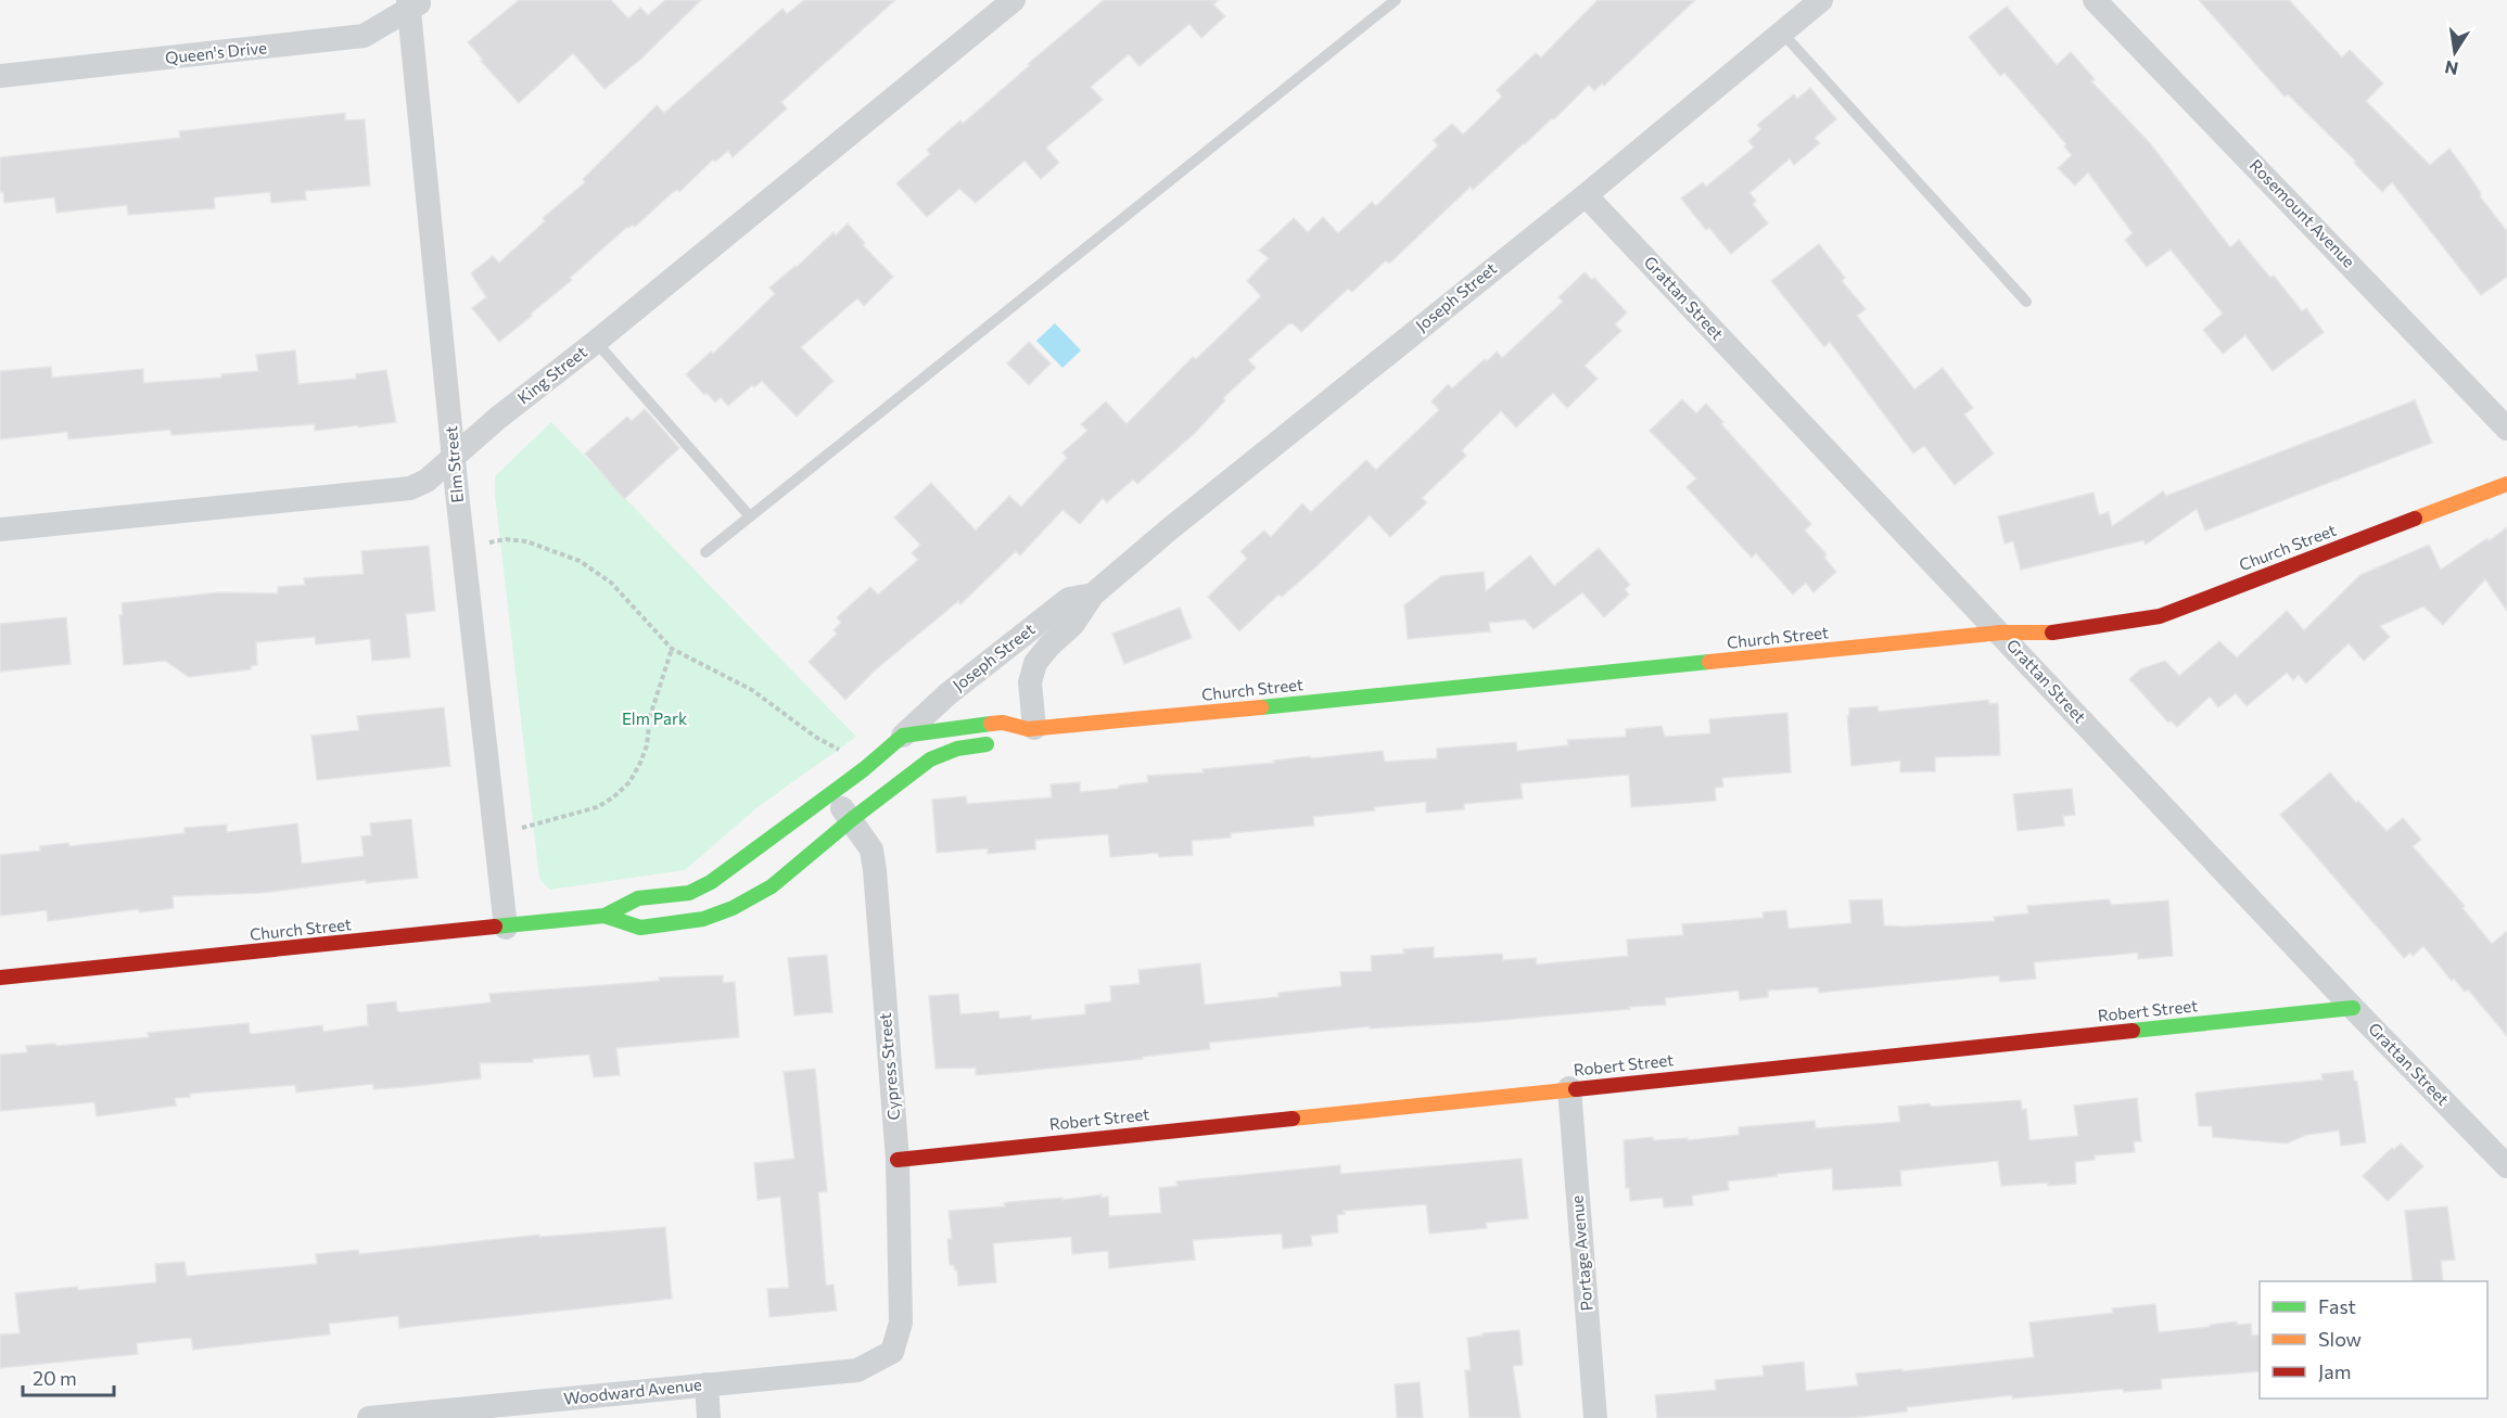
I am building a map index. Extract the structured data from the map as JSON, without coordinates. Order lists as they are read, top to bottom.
{
  "streets": {
    "street": [
      "Queen's Drive",
      "Rosemount Avenue",
      "Joseph Street",
      "Grattan Street",
      "King Street",
      "Elm Street",
      "Church Street",
      "Robert Street",
      "Cypress Street",
      "Portage Avenue",
      "Woodward Avenue"
    ]
  },
  "crossings": [
    ["Queen's Drive", "Elm Street"],
    ["Joseph Street", "Grattan Street"],
    ["Joseph Street", "Church Street"],
    ["Grattan Street", "Church Street"],
    ["Grattan Street", "Robert Street"],
    ["King Street", "Elm Street"],
    ["Elm Street", "Church Street"],
    ["Church Street", "Cypress Street"],
    ["Robert Street", "Cypress Street"],
    ["Robert Street", "Portage Avenue"],
    ["Cypress Street", "Woodward Avenue"]
  ],
  "parks": ["Elm Park"],
  "legend": ["Fast", "Slow", "Jam"],
  "scale_bar": "20 m",
  "north": "bottom"
}
